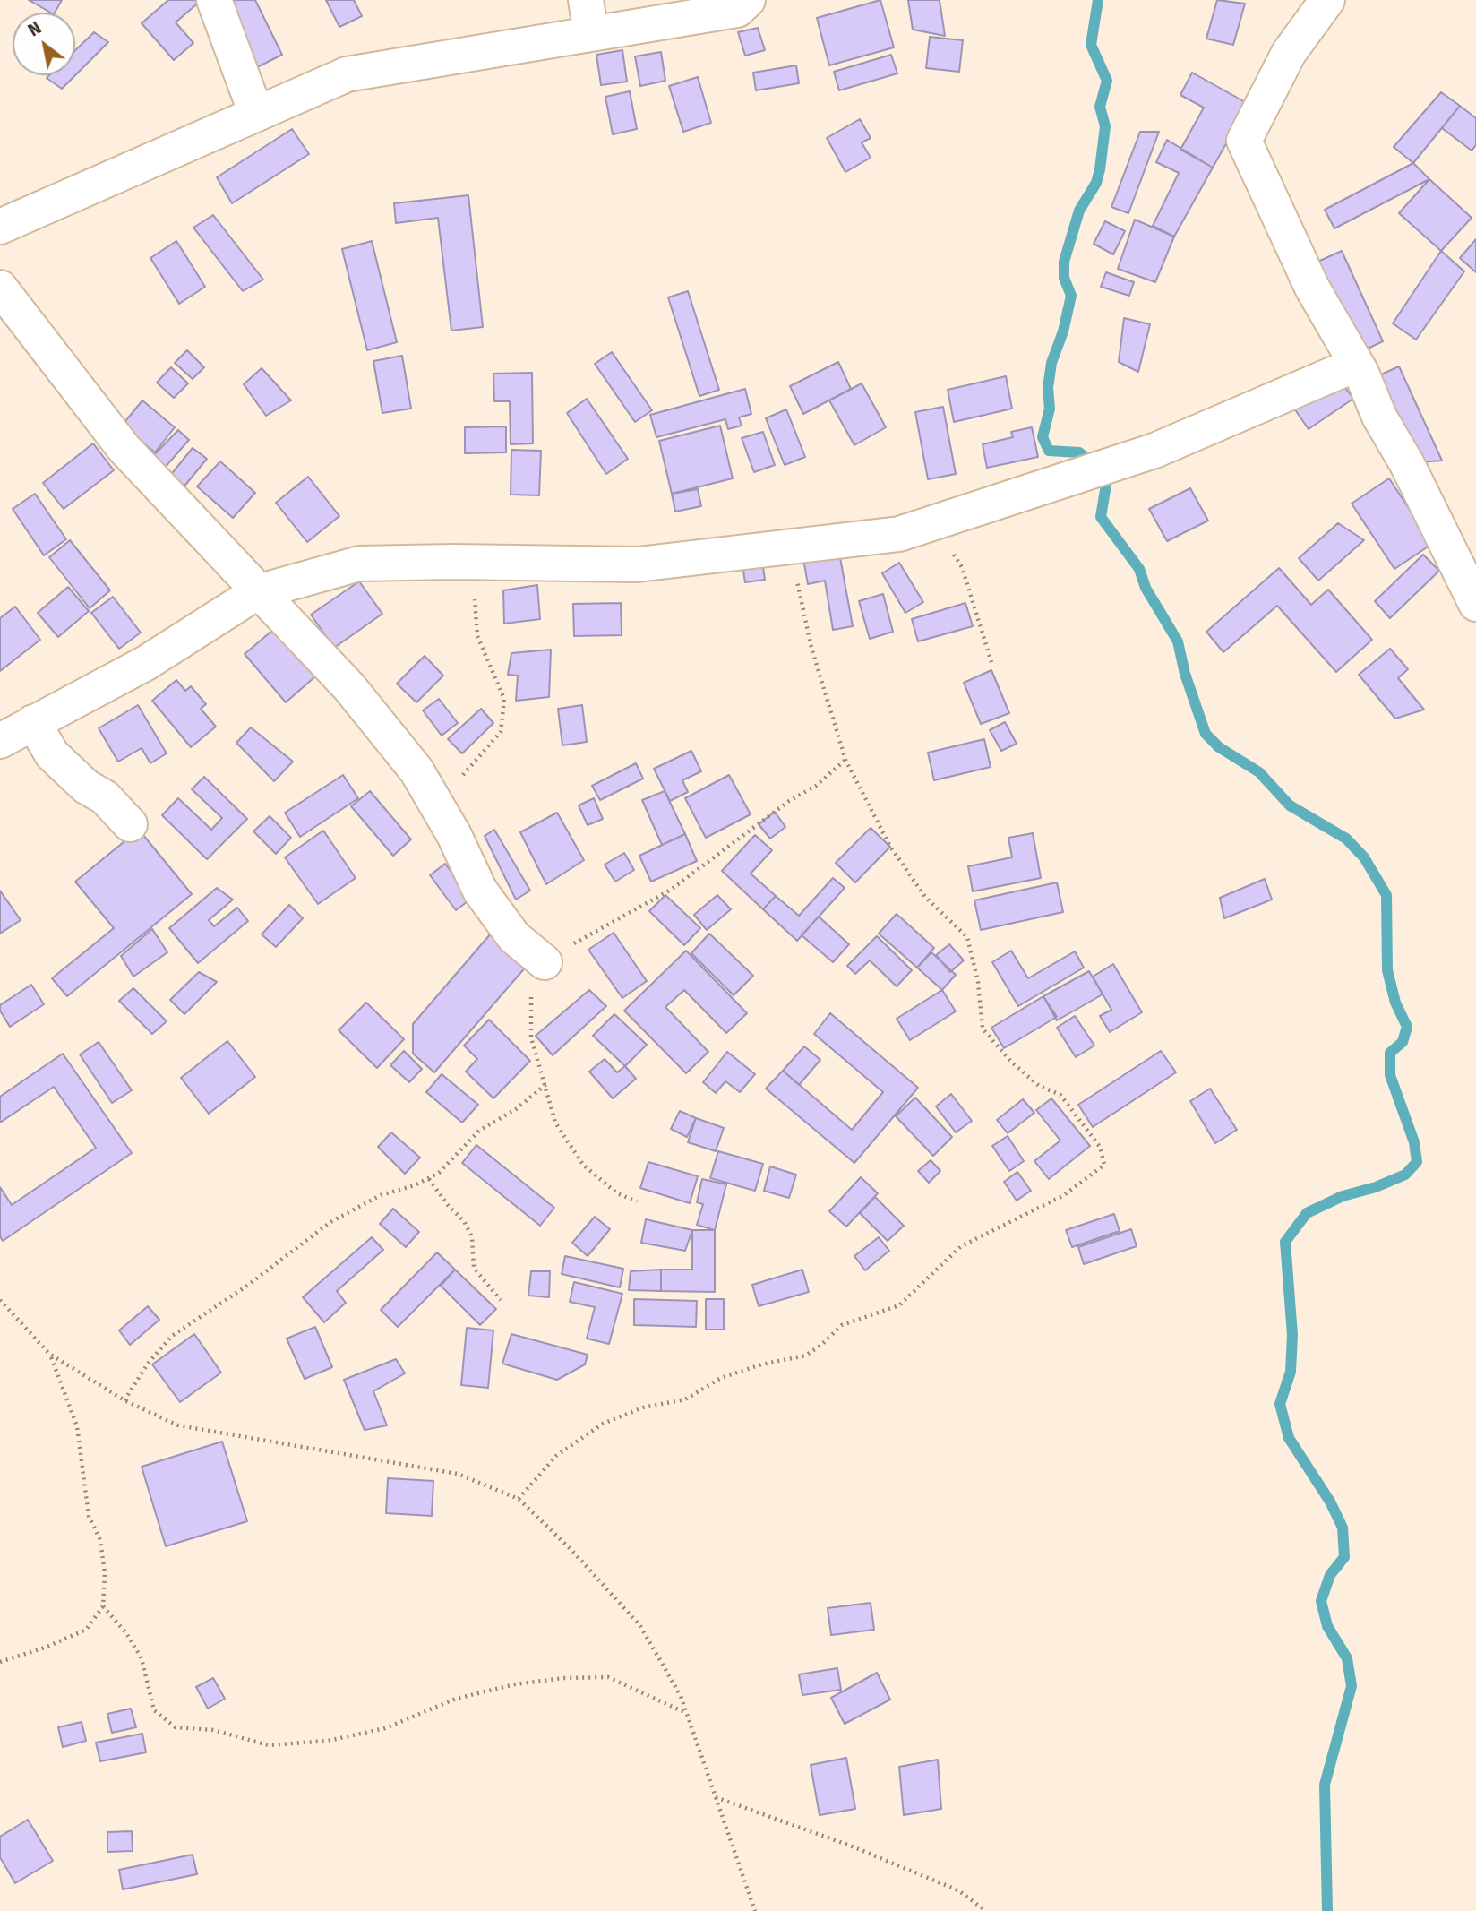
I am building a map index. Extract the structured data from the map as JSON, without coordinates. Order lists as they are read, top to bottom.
{
  "north": "top left"
}
